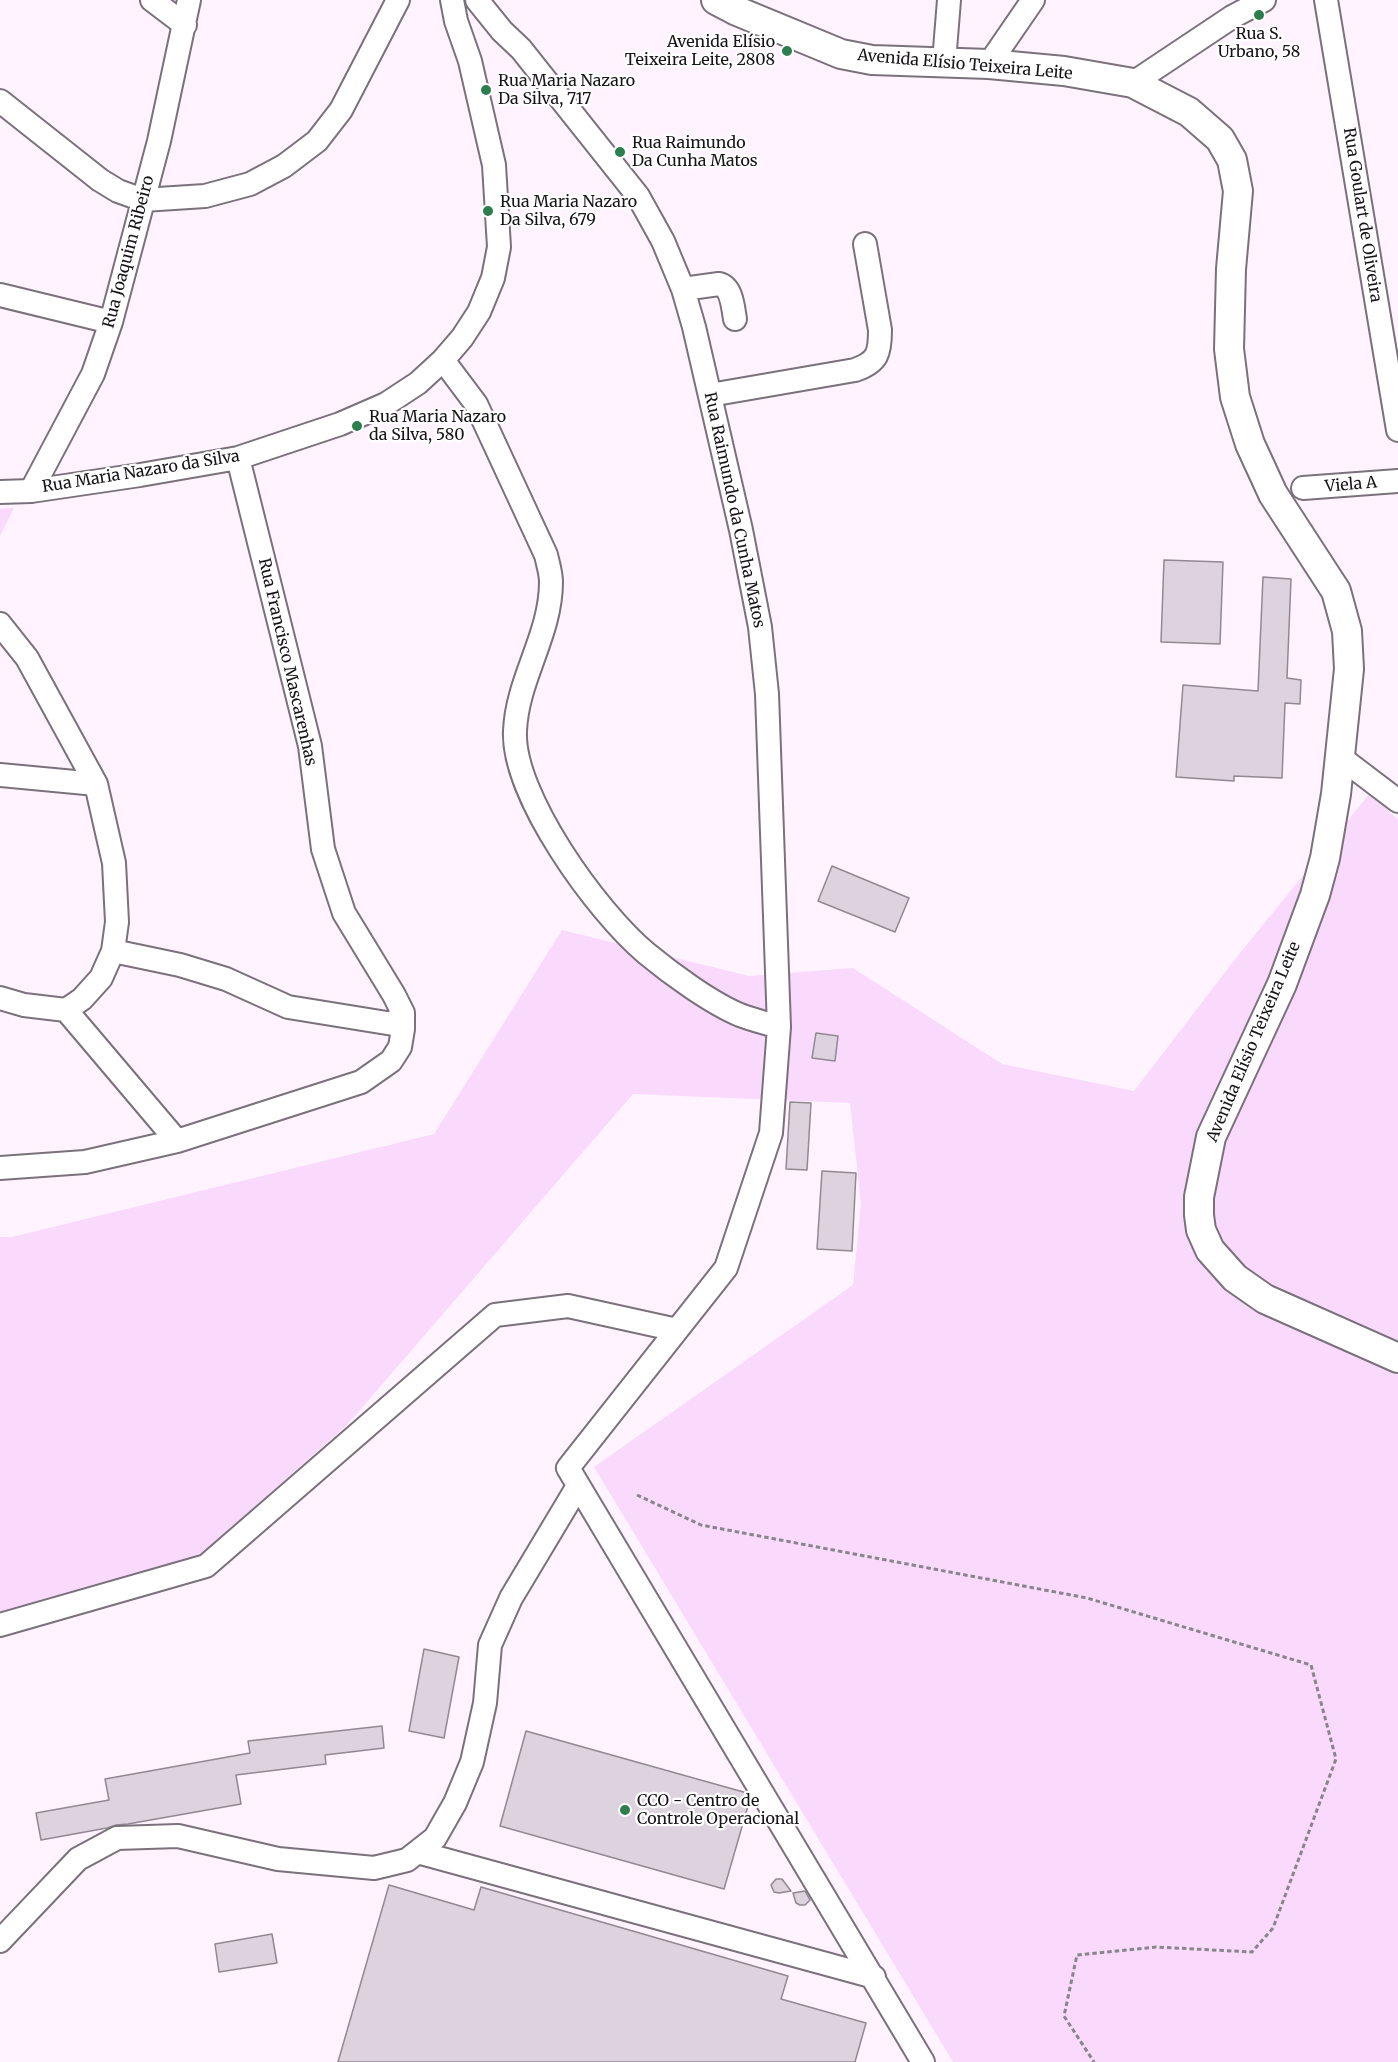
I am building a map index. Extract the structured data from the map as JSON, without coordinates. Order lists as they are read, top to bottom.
{
  "streets": {
    "main road": ["Avenida Elísio Teixeira Leite"],
    "street": [
      "Rua Goulart de Oliveira",
      "Rua Joaquim Ribeiro",
      "Rua Maria Nazaro da Silva",
      "Viela A",
      "Rua Raimundo da Cunha Matos",
      "Rua Francisco Mascarenhas"
    ]
  },
  "crossings": [
    ["Rua Joaquim Ribeiro", "Rua Maria Nazaro da Silva"],
    ["Rua Maria Nazaro da Silva", "Rua Raimundo da Cunha Matos"],
    ["Rua Maria Nazaro da Silva", "Rua Francisco Mascarenhas"]
  ],
  "places": [
    "Rua S. Urbano, 58",
    "Avenida Elísio Teixeira Leite, 2808",
    "Rua Maria Nazaro Da Silva, 717",
    "Rua Raimundo Da Cunha Matos",
    "Rua Maria Nazaro Da Silva, 679",
    "Rua Maria Nazaro da Silva, 580",
    "CCO - Centro de Controle Operacional"
  ]
}
